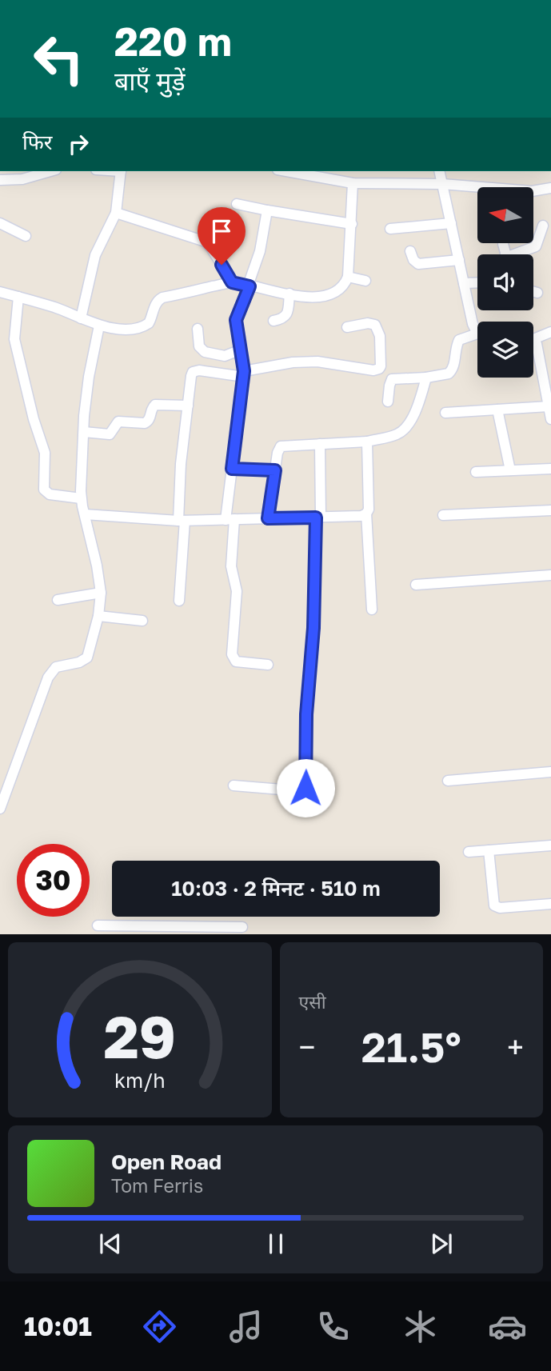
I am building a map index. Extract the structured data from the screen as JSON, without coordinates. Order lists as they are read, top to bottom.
{
  "north": "left",
  "page": {
    "turn": ["220 m", "बाएँ मुड़ें"],
    "then": "फिर",
    "limit": "30",
    "trip": "10:03 · 2 मिनट · 510 m",
    "tile": "एसी",
    "heat": ["−", "21.5°", "+"],
    "song": ["Open Road", "Tom Ferris"],
    "tabs": "10:01",
    "gauge": ["29", "km/h"]
  }
}
